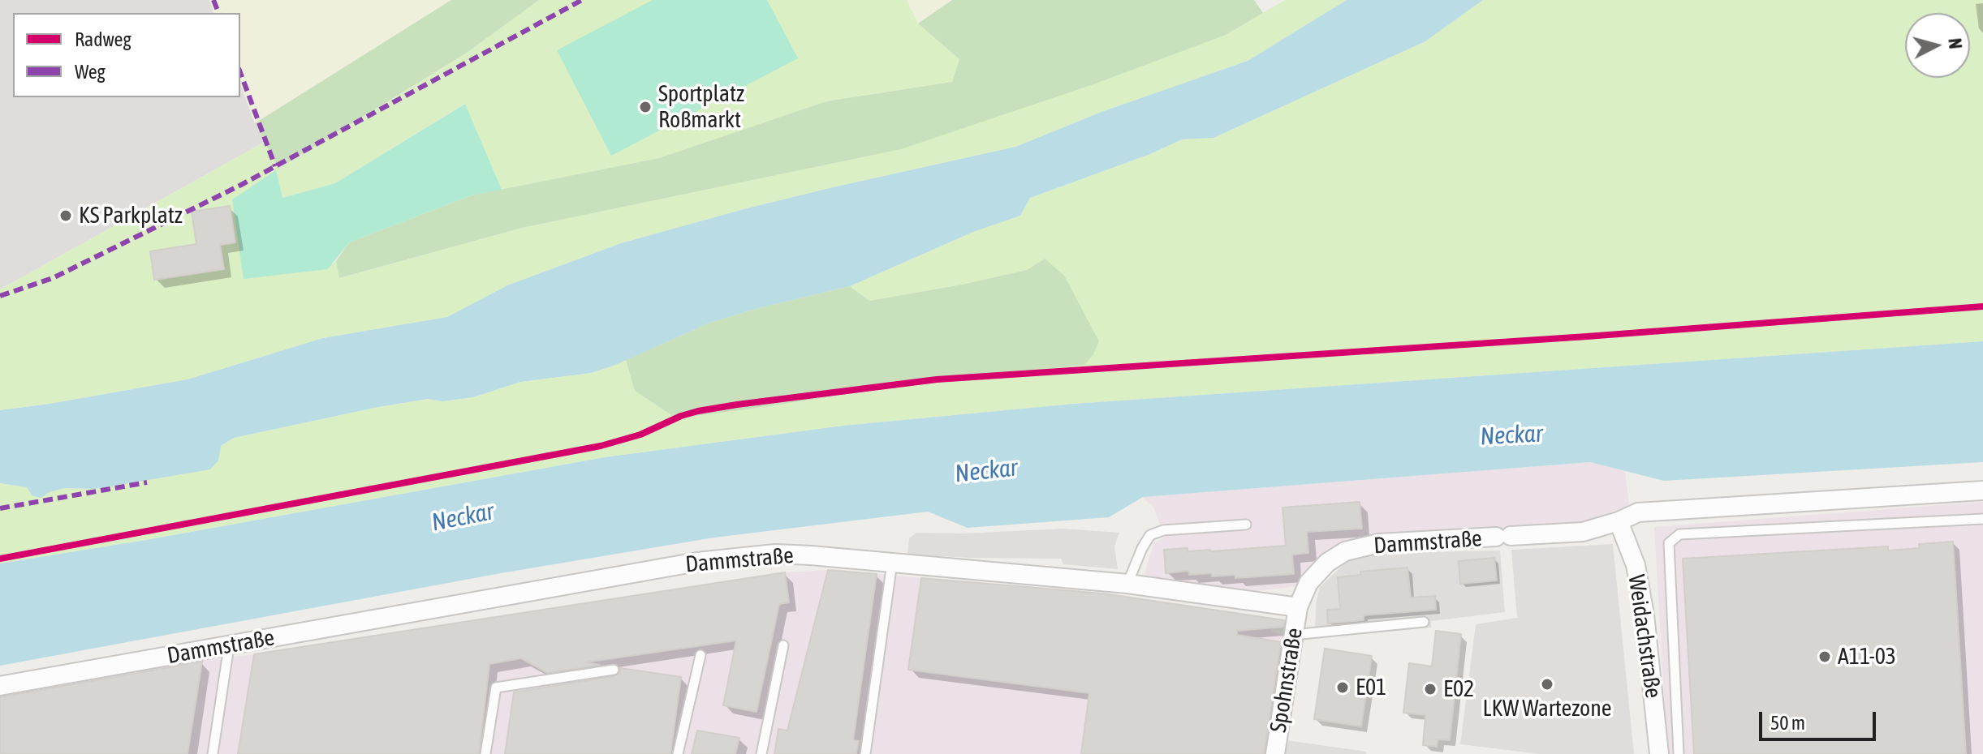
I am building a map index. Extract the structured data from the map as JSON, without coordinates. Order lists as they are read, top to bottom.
{
  "streets": {
    "street": ["Dammstraße", "Weidachstraße", "Spohnstraße"]
  },
  "crossings": [
    ["Dammstraße", "Weidachstraße"],
    ["Dammstraße", "Spohnstraße"]
  ],
  "water": ["Neckar"],
  "places": [
    "Sportplatz Roßmarkt",
    "KS Parkplatz",
    "A11-03",
    "LKW Wartezone",
    "E01",
    "E02"
  ],
  "legend": ["Radweg", "Weg"],
  "scale_bar": "50 m",
  "north": "right"
}
